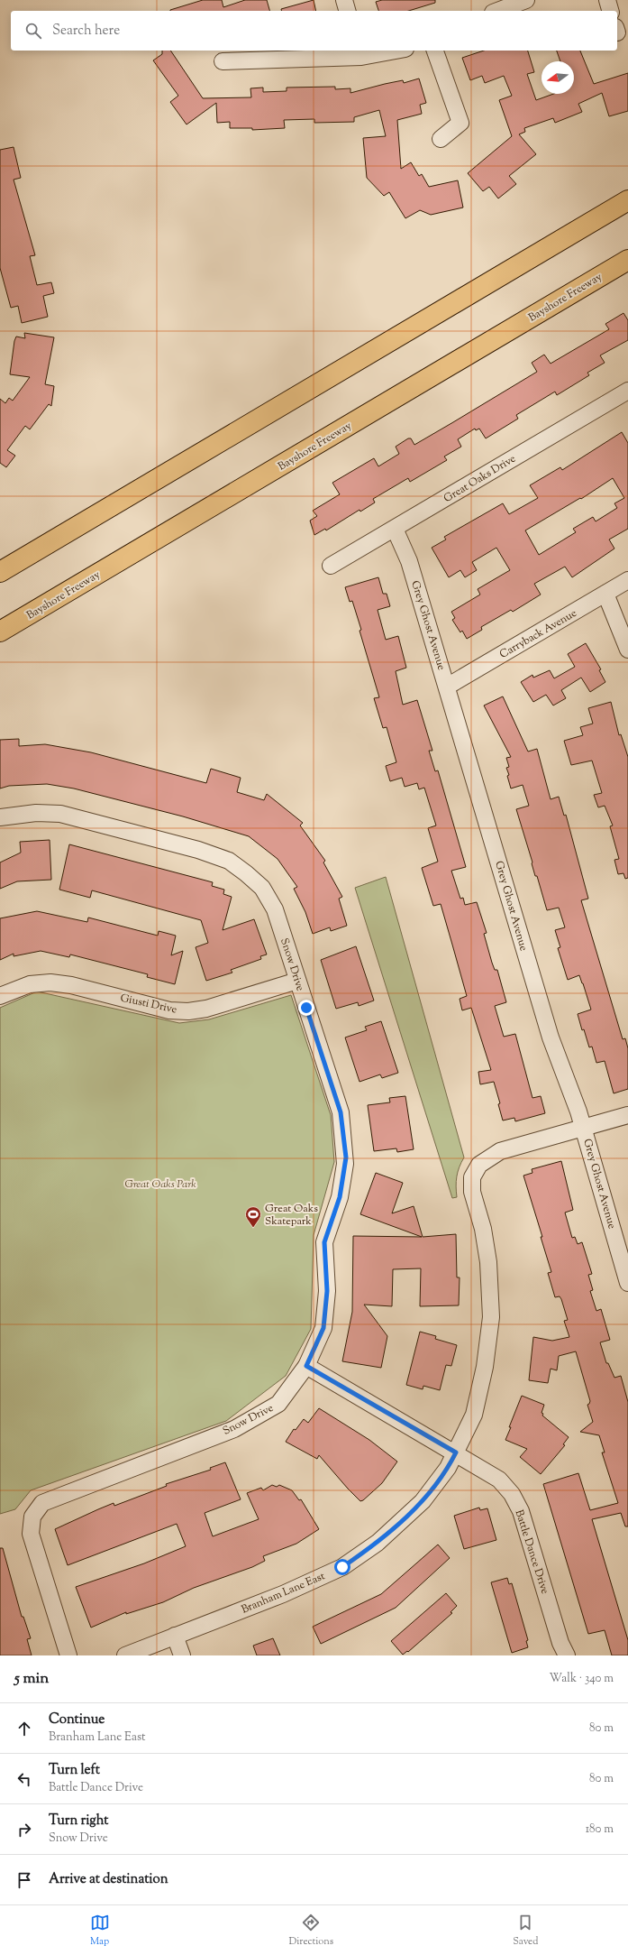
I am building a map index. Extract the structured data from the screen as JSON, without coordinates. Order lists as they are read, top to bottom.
{
  "streets": {
    "highway": ["Bayshore Freeway"],
    "street": [
      "Great Oaks Drive",
      "Grey Ghost Avenue",
      "Carryback Avenue",
      "Snow Drive",
      "Giusti Drive",
      "Battle Dance Drive",
      "Branham Lane East"
    ]
  },
  "crossings": [
    ["Great Oaks Drive", "Grey Ghost Avenue"],
    ["Grey Ghost Avenue", "Carryback Avenue"],
    ["Grey Ghost Avenue", "Branham Lane East"],
    ["Snow Drive", "Giusti Drive"],
    ["Snow Drive", "Battle Dance Drive"],
    ["Battle Dance Drive", "Branham Lane East"]
  ],
  "parks": ["Great Oaks Park"],
  "places": {
    "sports": ["Great Oaks Skatepark"]
  },
  "north": "left",
  "page": {
    "search": "Search here",
    "heading": ["5 min", "Walk · 340 m"],
    "list": [
      ["Continue", "Branham Lane East", "80 m"],
      ["Turn left", "Battle Dance Drive", "80 m"],
      ["Turn right", "Snow Drive", "180 m"],
      "Arrive at destination"
    ],
    "nav": ["Map", "Directions", "Saved"]
  }
}
